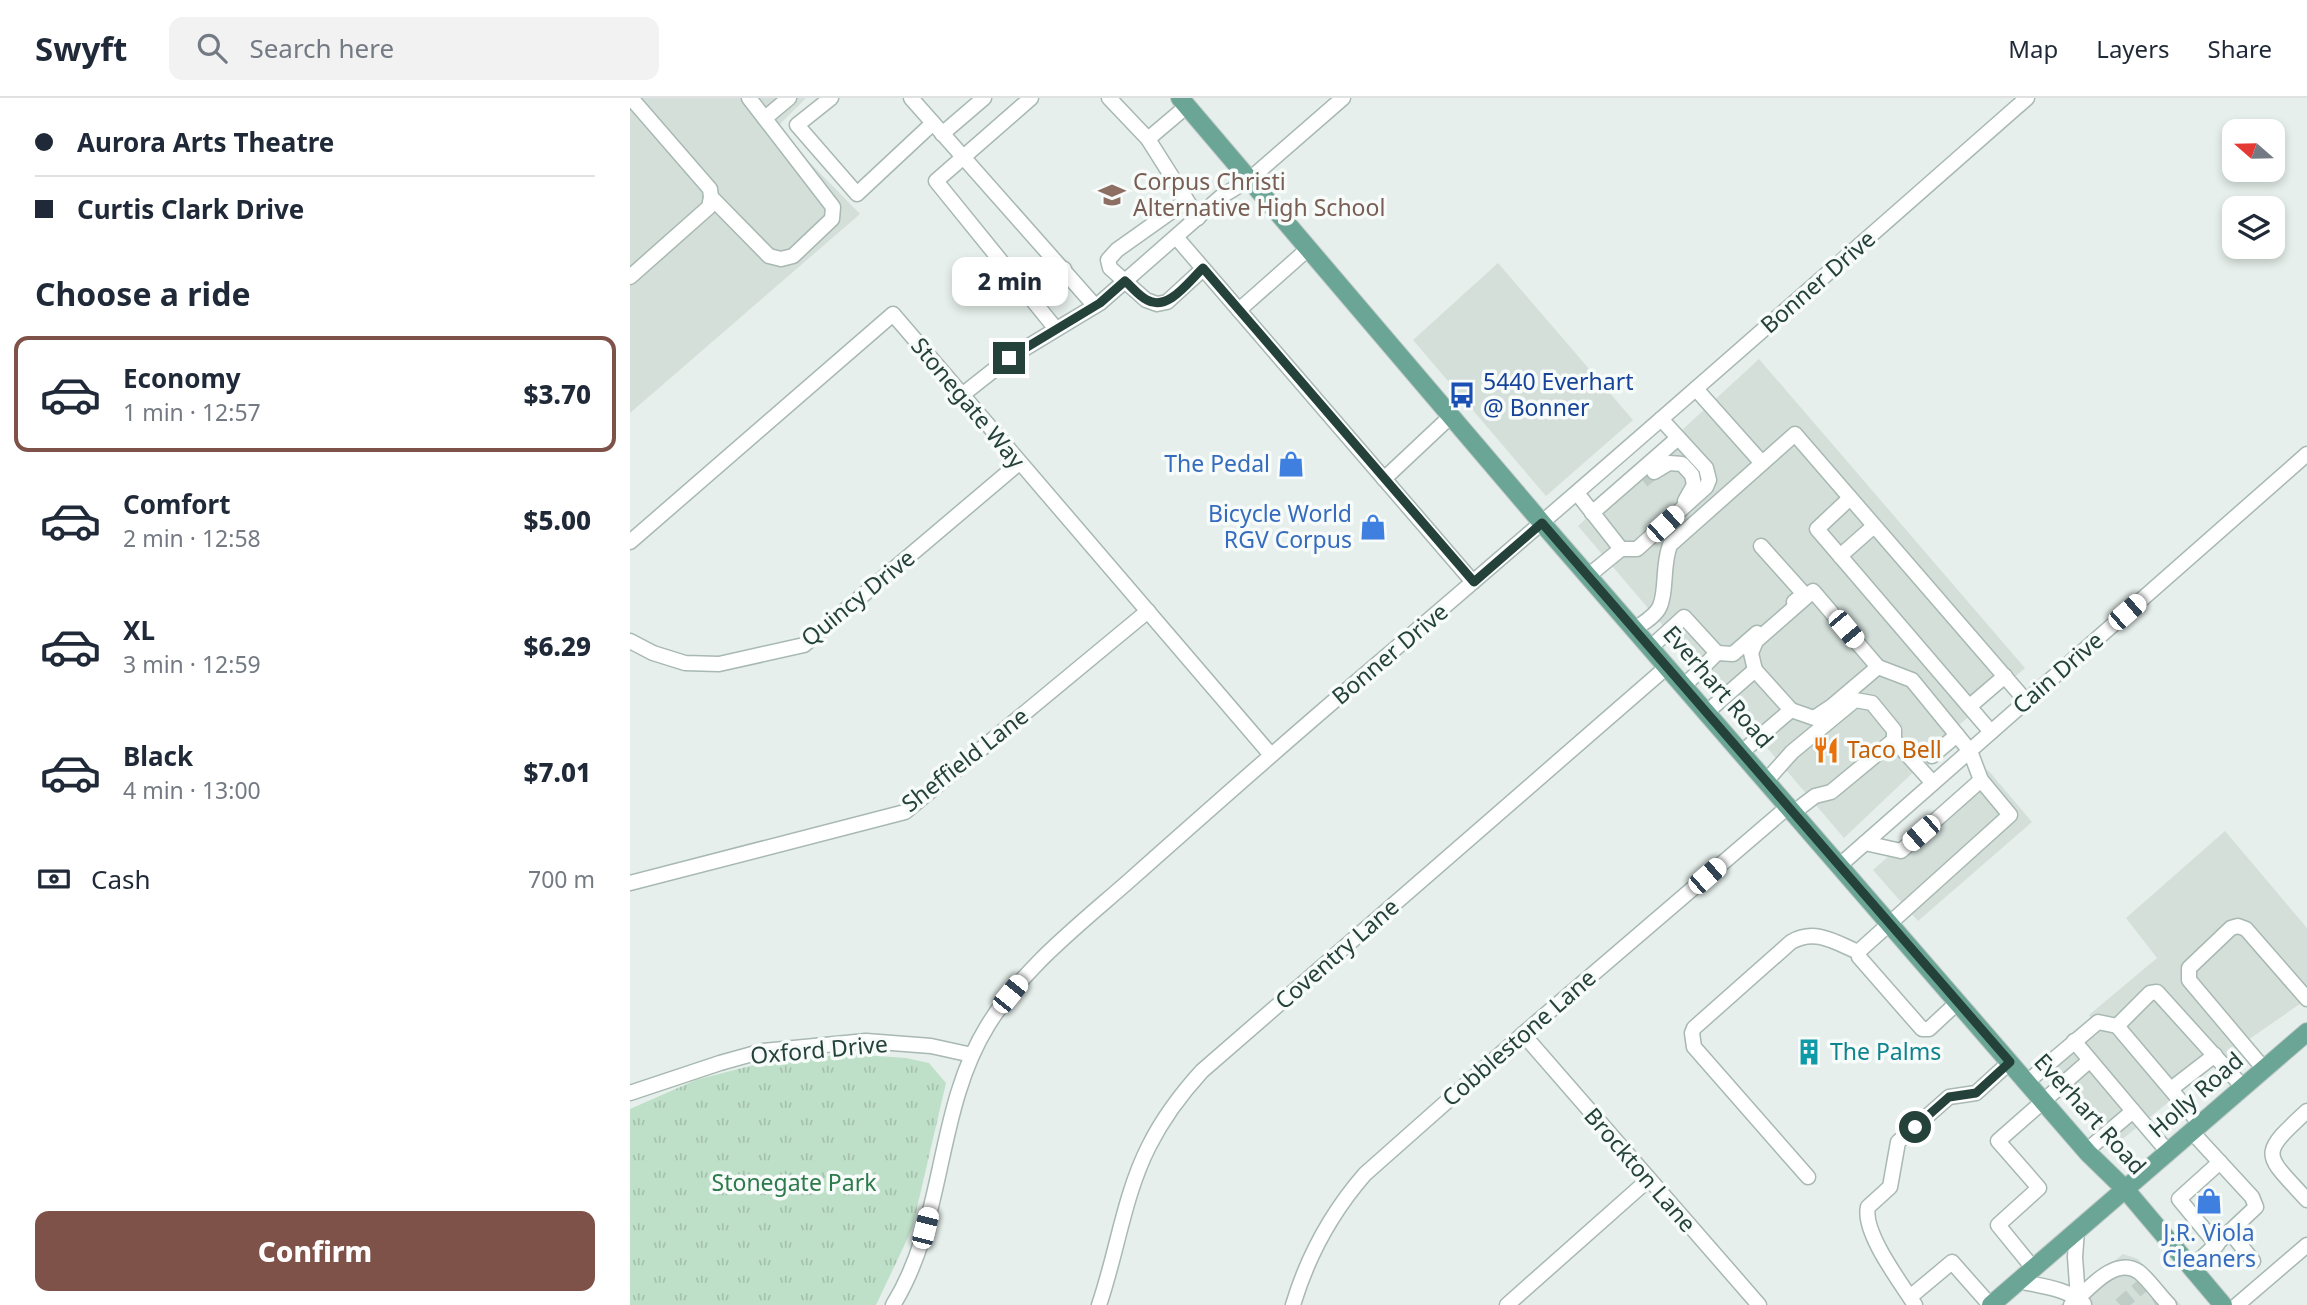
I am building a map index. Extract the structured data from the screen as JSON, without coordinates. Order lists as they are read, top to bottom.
{
  "streets": {
    "main road": ["Everhart Road", "Holly Road"],
    "street": [
      "Bonner Drive",
      "Stonegate Way",
      "Quincy Drive",
      "Cain Drive",
      "Sheffield Lane",
      "Coventry Lane",
      "Cobblestone Lane",
      "Oxford Drive",
      "Brockton Lane"
    ]
  },
  "crossings": [
    ["Bonner Drive", "Stonegate Way"],
    ["Bonner Drive", "Everhart Road"],
    ["Bonner Drive", "Oxford Drive"],
    ["Stonegate Way", "Quincy Drive"],
    ["Stonegate Way", "Sheffield Lane"],
    ["Cain Drive", "Everhart Road"],
    ["Everhart Road", "Coventry Lane"],
    ["Everhart Road", "Cobblestone Lane"],
    ["Everhart Road", "Holly Road"],
    ["Cobblestone Lane", "Brockton Lane"]
  ],
  "parks": ["Stonegate Park"],
  "places": {
    "school or university": ["Corpus Christi Alternative High School"],
    "bus stop": ["5440 Everhart @ Bonner"],
    "shop": ["The Pedal", "Bicycle World RGV Corpus", "J.R. Viola Cleaners"],
    "restaurant": ["Taco Bell"],
    "building": ["The Palms"]
  },
  "north": "left",
  "page": {
    "header": "Swyft",
    "search": "Search here",
    "nav": ["Map", "Layers", "Share"],
    "banner": ["Aurora Arts Theatre", "Curtis Clark Drive"],
    "heading": "Choose a ride",
    "bubble": "2 min",
    "list": [
      {
        "name": "Economy",
        "note": "1 min · 12:57",
        "value": "$3.70"
      },
      {
        "name": "Comfort",
        "note": "2 min · 12:58",
        "value": "$5.00"
      },
      {
        "name": "XL",
        "note": "3 min · 12:59",
        "value": "$6.29"
      },
      {
        "name": "Black",
        "note": "4 min · 13:00",
        "value": "$7.01"
      }
    ],
    "pay": ["Cash", "700 m"],
    "buttons": "Confirm"
  }
}
